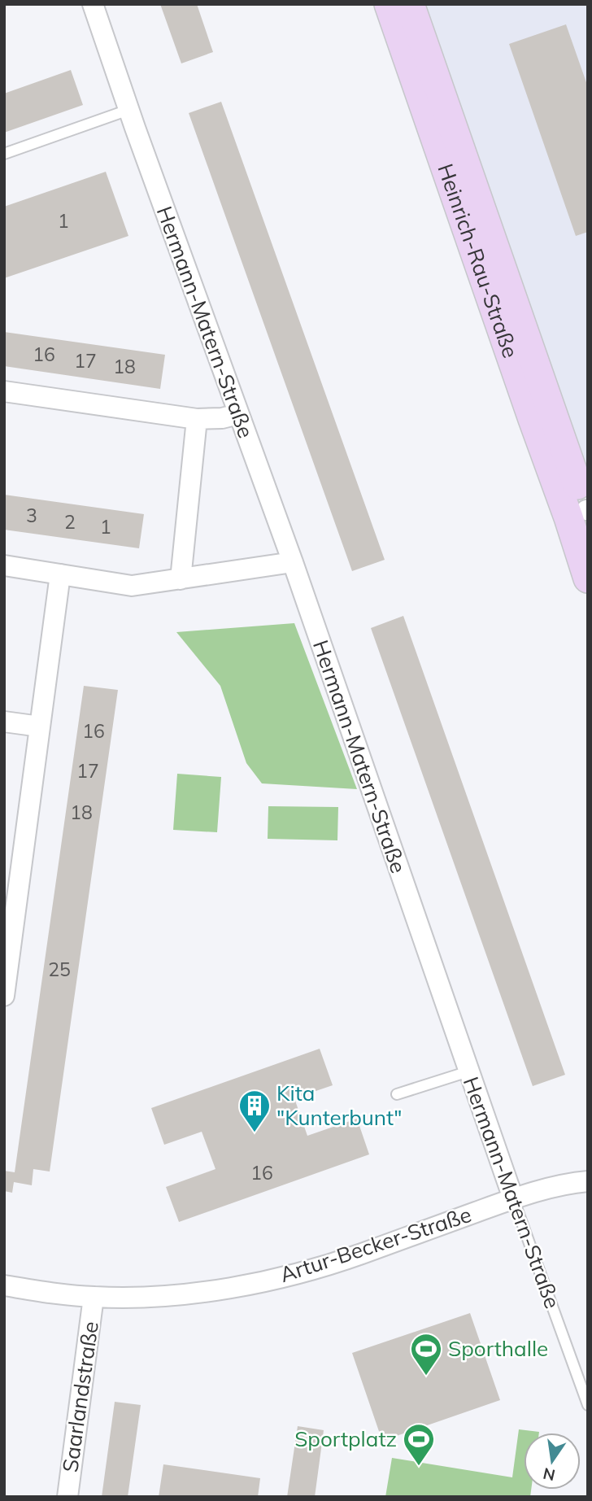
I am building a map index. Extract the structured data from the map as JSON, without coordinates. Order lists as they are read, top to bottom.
{
  "streets": {
    "main road": ["Heinrich-Rau-Straße"],
    "street": ["Hermann-Matern-Straße", "Artur-Becker-Straße", "Saarlandstraße"]
  },
  "crossings": [
    ["Hermann-Matern-Straße", "Artur-Becker-Straße"],
    ["Artur-Becker-Straße", "Saarlandstraße"]
  ],
  "places": {
    "building": ["Kita \"Kunterbunt\""],
    "sports": ["Sporthalle", "Sportplatz"]
  },
  "house_numbers": [
    "1",
    "16",
    "17",
    "18",
    "3",
    "2",
    "1",
    "16",
    "17",
    "18",
    "25",
    "16"
  ],
  "north": "bottom"
}
